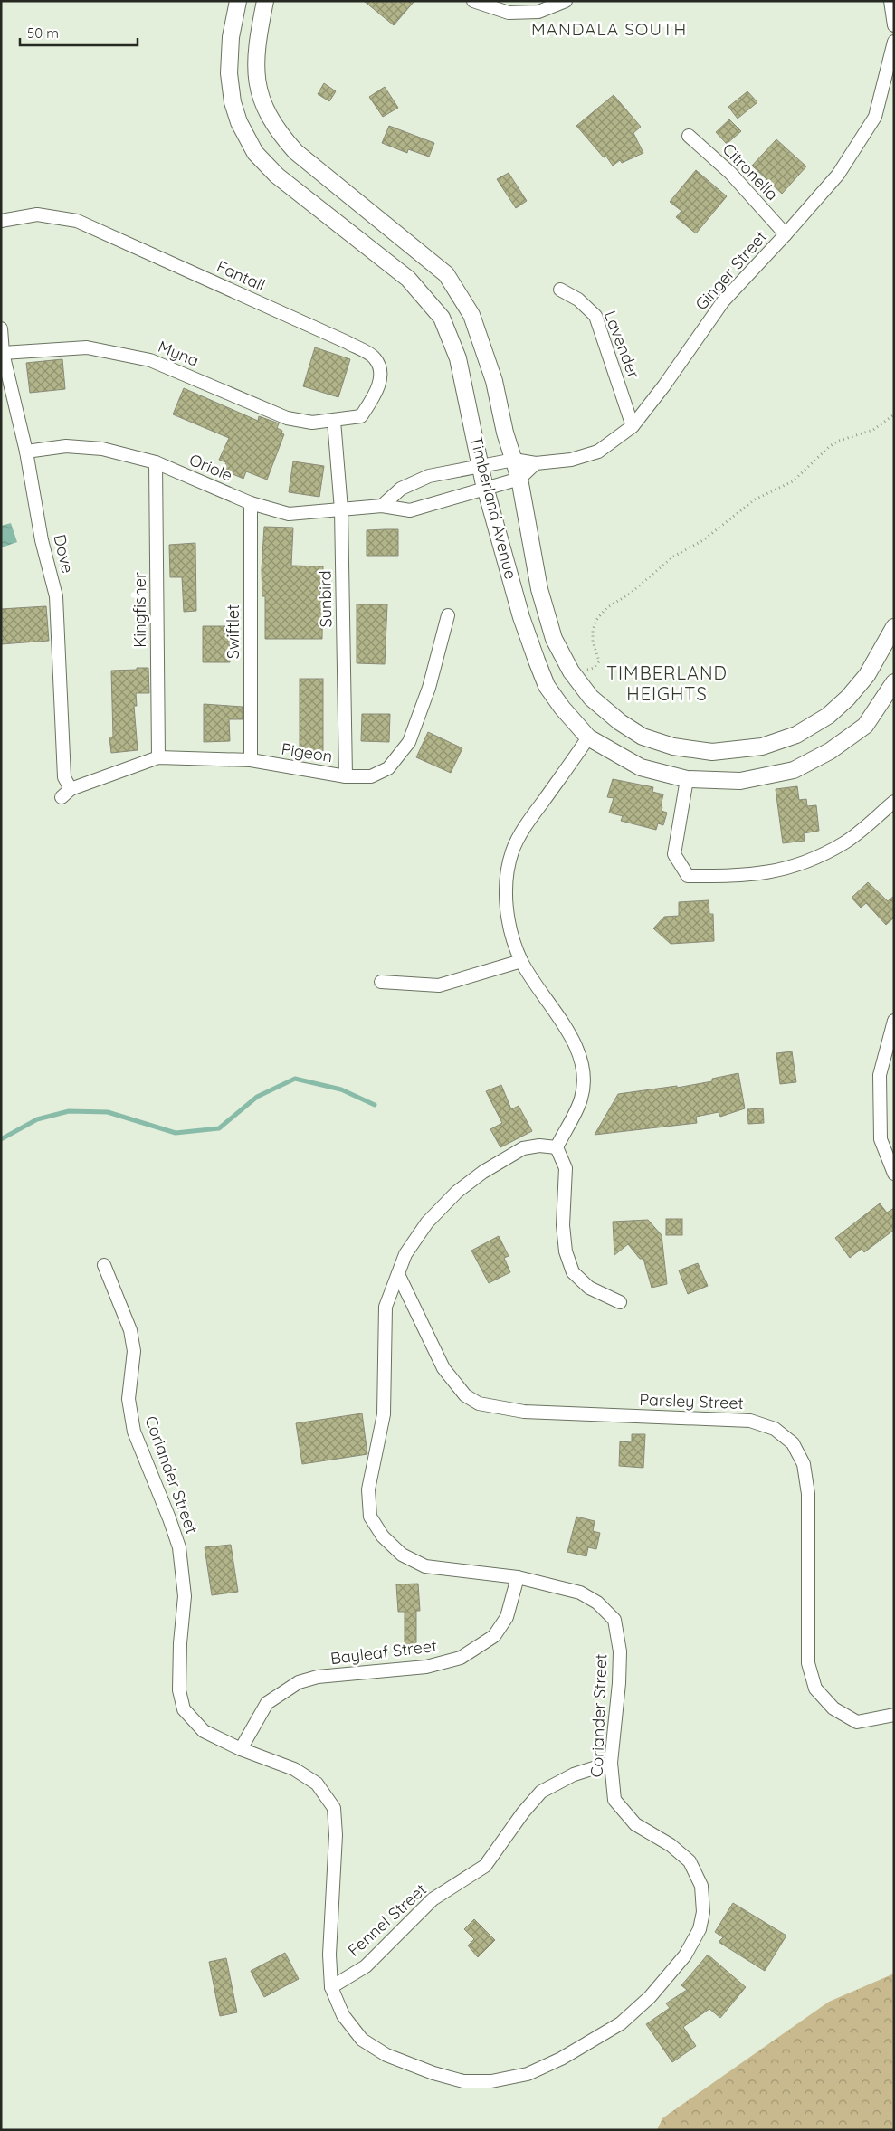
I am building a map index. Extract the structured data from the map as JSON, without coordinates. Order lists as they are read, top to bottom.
{
  "streets": {
    "street": [
      "Citronella",
      "Ginger Street",
      "Fantail",
      "Lavender",
      "Myna",
      "Oriole",
      "Timberland Avenue",
      "Dove",
      "Sunbird",
      "Kingfisher",
      "Swiftlet",
      "Pigeon",
      "Parsley Street",
      "Coriander Street",
      "Bayleaf Street",
      "Fennel Street"
    ]
  },
  "crossings": [
    ["Citronella", "Ginger Street"],
    ["Ginger Street", "Lavender"],
    ["Ginger Street", "Oriole"],
    ["Ginger Street", "Timberland Avenue"],
    ["Fantail", "Myna"],
    ["Fantail", "Sunbird"],
    ["Myna", "Dove"],
    ["Myna", "Sunbird"],
    ["Oriole", "Timberland Avenue"],
    ["Oriole", "Dove"],
    ["Oriole", "Sunbird"],
    ["Oriole", "Kingfisher"],
    ["Oriole", "Swiftlet"],
    ["Dove", "Pigeon"],
    ["Sunbird", "Pigeon"],
    ["Kingfisher", "Pigeon"],
    ["Swiftlet", "Pigeon"],
    ["Parsley Street", "Coriander Street"],
    ["Coriander Street", "Bayleaf Street"],
    ["Coriander Street", "Fennel Street"]
  ],
  "districts": ["MANDALA SOUTH", "TIMBERLAND HEIGHTS"],
  "scale_bar": "50 m"
}
